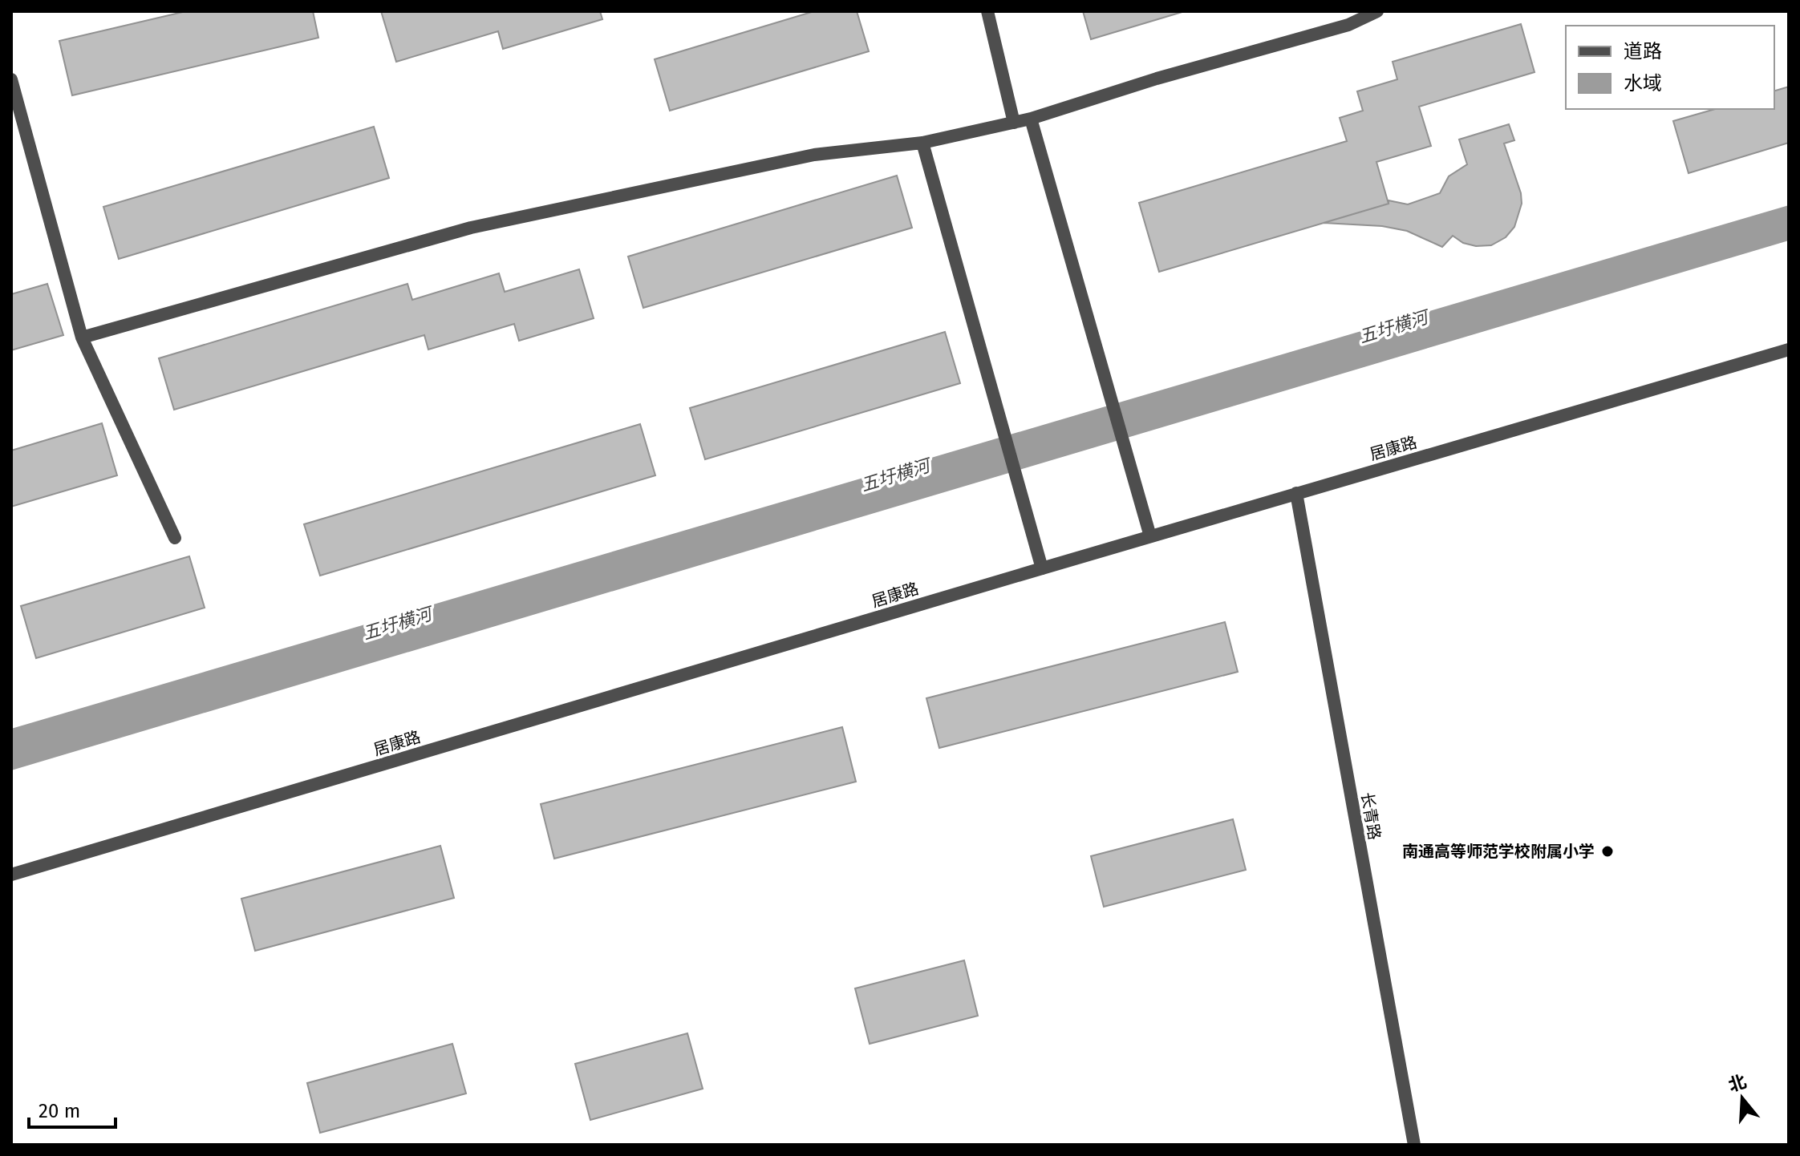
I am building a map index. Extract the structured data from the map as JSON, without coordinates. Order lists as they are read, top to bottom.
{
  "streets": {
    "street": ["居康路", "长青路"]
  },
  "crossings": [
    ["居康路", "长青路"]
  ],
  "water": ["五圩横河"],
  "places": ["南通高等师范学校附属小学"],
  "legend": ["道路", "水域"],
  "scale_bar": "20 m",
  "north": "top"
}
